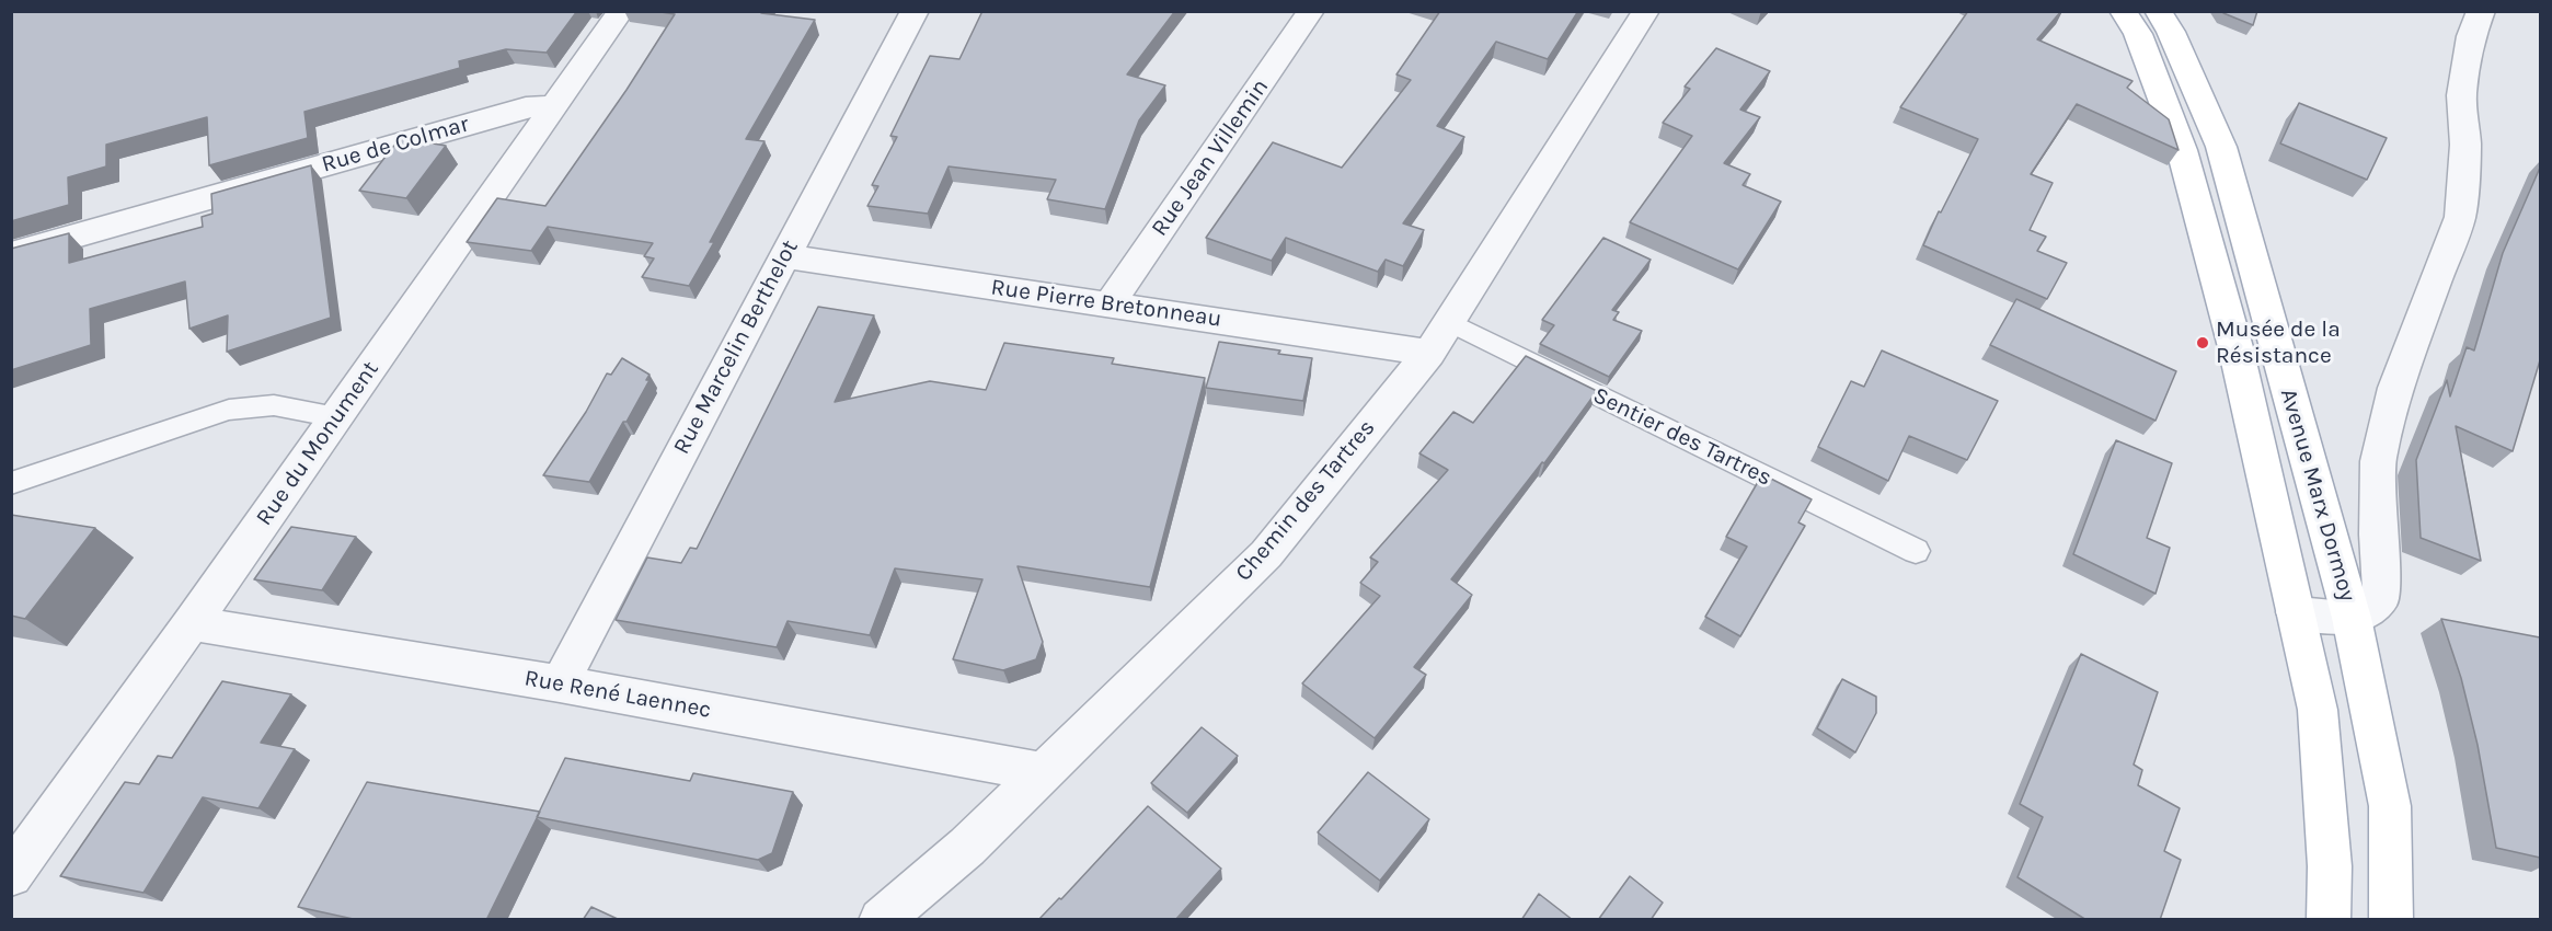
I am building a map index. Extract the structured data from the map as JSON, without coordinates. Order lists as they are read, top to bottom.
{
  "streets": {
    "main road": ["Avenue Marx Dormoy"],
    "street": [
      "Rue de Colmar",
      "Rue Jean Villemin",
      "Rue Pierre Bretonneau",
      "Rue Marcelin Berthelot",
      "Rue du Monument",
      "Chemin des Tartres",
      "Rue René Laennec"
    ],
    "lane": ["Sentier des Tartres"]
  },
  "crossings": [
    ["Rue de Colmar", "Rue du Monument"],
    ["Rue Jean Villemin", "Rue Pierre Bretonneau"],
    ["Rue Pierre Bretonneau", "Rue Marcelin Berthelot"],
    ["Rue Pierre Bretonneau", "Chemin des Tartres"],
    ["Rue Marcelin Berthelot", "Rue René Laennec"],
    ["Sentier des Tartres", "Chemin des Tartres"],
    ["Rue du Monument", "Rue René Laennec"],
    ["Chemin des Tartres", "Rue René Laennec"]
  ],
  "places": ["Musée de la Résistance"]
}
